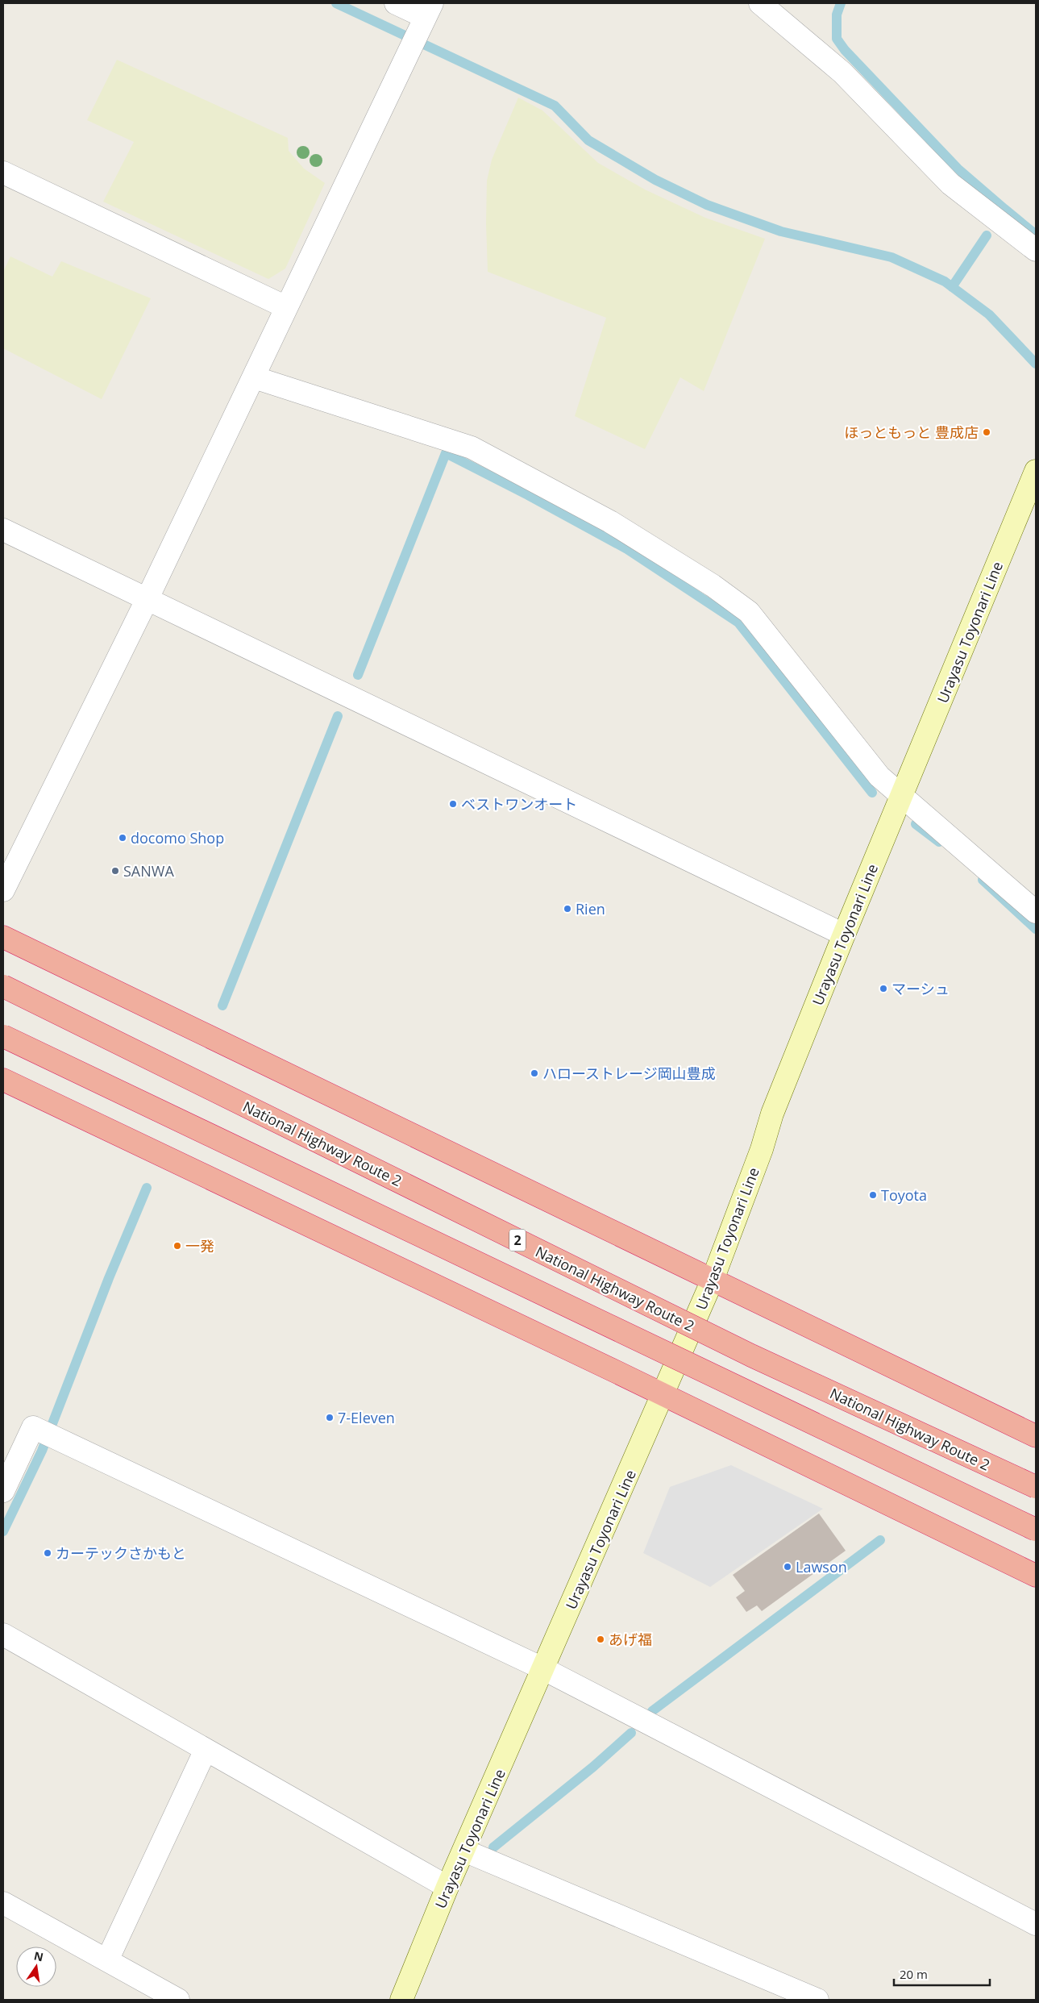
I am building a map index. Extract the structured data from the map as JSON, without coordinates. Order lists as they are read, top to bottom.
{
  "streets": {
    "highway": ["National Highway Route 2", "2"],
    "main road": ["Urayasu Toyonari Line"]
  },
  "places": [
    "ほっともっと 豊成店",
    "ベストワンオート",
    "docomo Shop",
    "SANWA",
    "Rien",
    "マーシュ",
    "ハローストレージ岡山豊成",
    "Toyota",
    "一発",
    "7-Eleven",
    "カーテックさかもと",
    "Lawson",
    "あげ福"
  ],
  "scale_bar": "20 m",
  "north": "top"
}
